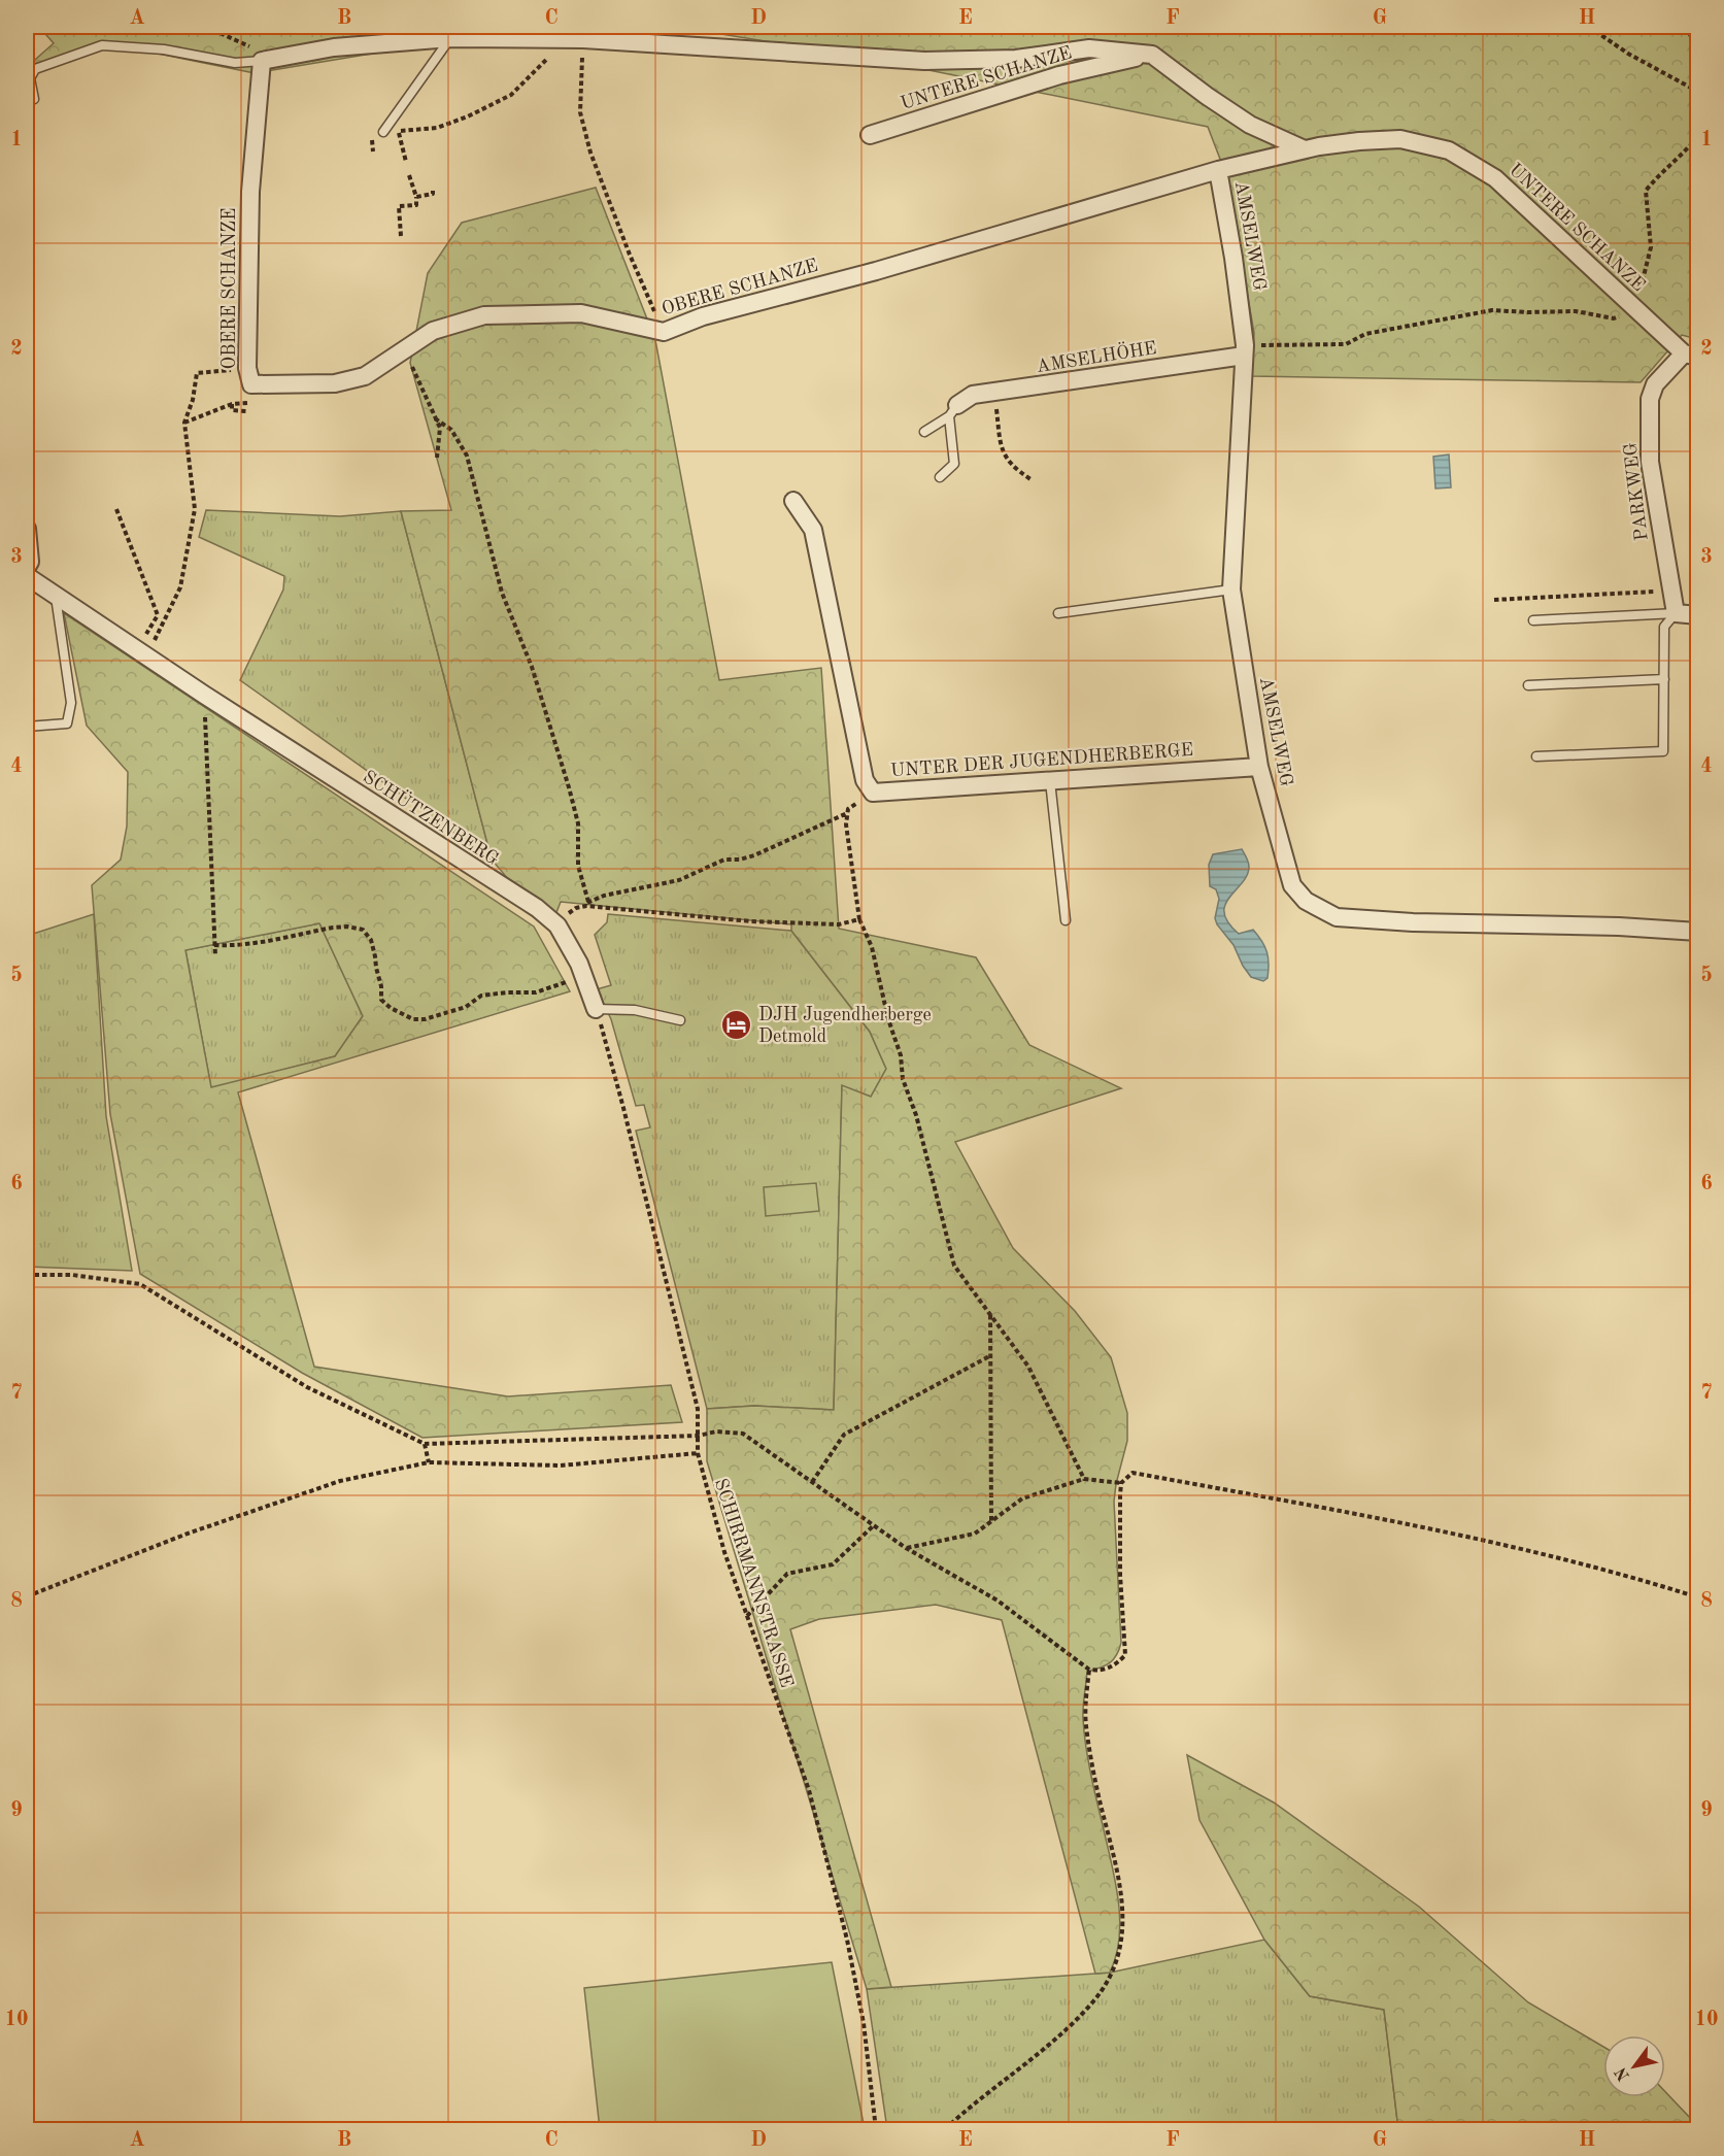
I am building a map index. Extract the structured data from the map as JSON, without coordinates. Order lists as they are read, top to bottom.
{
  "streets": {
    "street": [
      "UNTERE SCHANZE",
      "AMSELWEG",
      "OBERE SCHANZE",
      "AMSELHÖHE",
      "PARKWEG",
      "UNTER DER JUGENDHERBERGE",
      "SCHÜTZENBERG"
    ],
    "path": ["SCHIRRMANNSTRASSE"]
  },
  "crossings": [
    ["UNTERE SCHANZE", "OBERE SCHANZE"],
    ["UNTERE SCHANZE", "PARKWEG"],
    ["AMSELWEG", "OBERE SCHANZE"],
    ["AMSELWEG", "AMSELHÖHE"],
    ["AMSELWEG", "UNTER DER JUGENDHERBERGE"],
    ["SCHÜTZENBERG", "SCHIRRMANNSTRASSE"]
  ],
  "places": {
    "hotel": ["DJH Jugendherberge Detmold"]
  },
  "north": "bottom left",
  "grid": {
    "columns": [
      "A",
      "B",
      "C",
      "D",
      "E",
      "F",
      "G",
      "H"
    ],
    "rows": [
      "1",
      "2",
      "3",
      "4",
      "5",
      "6",
      "7",
      "8",
      "9",
      "10"
    ]
  }
}
